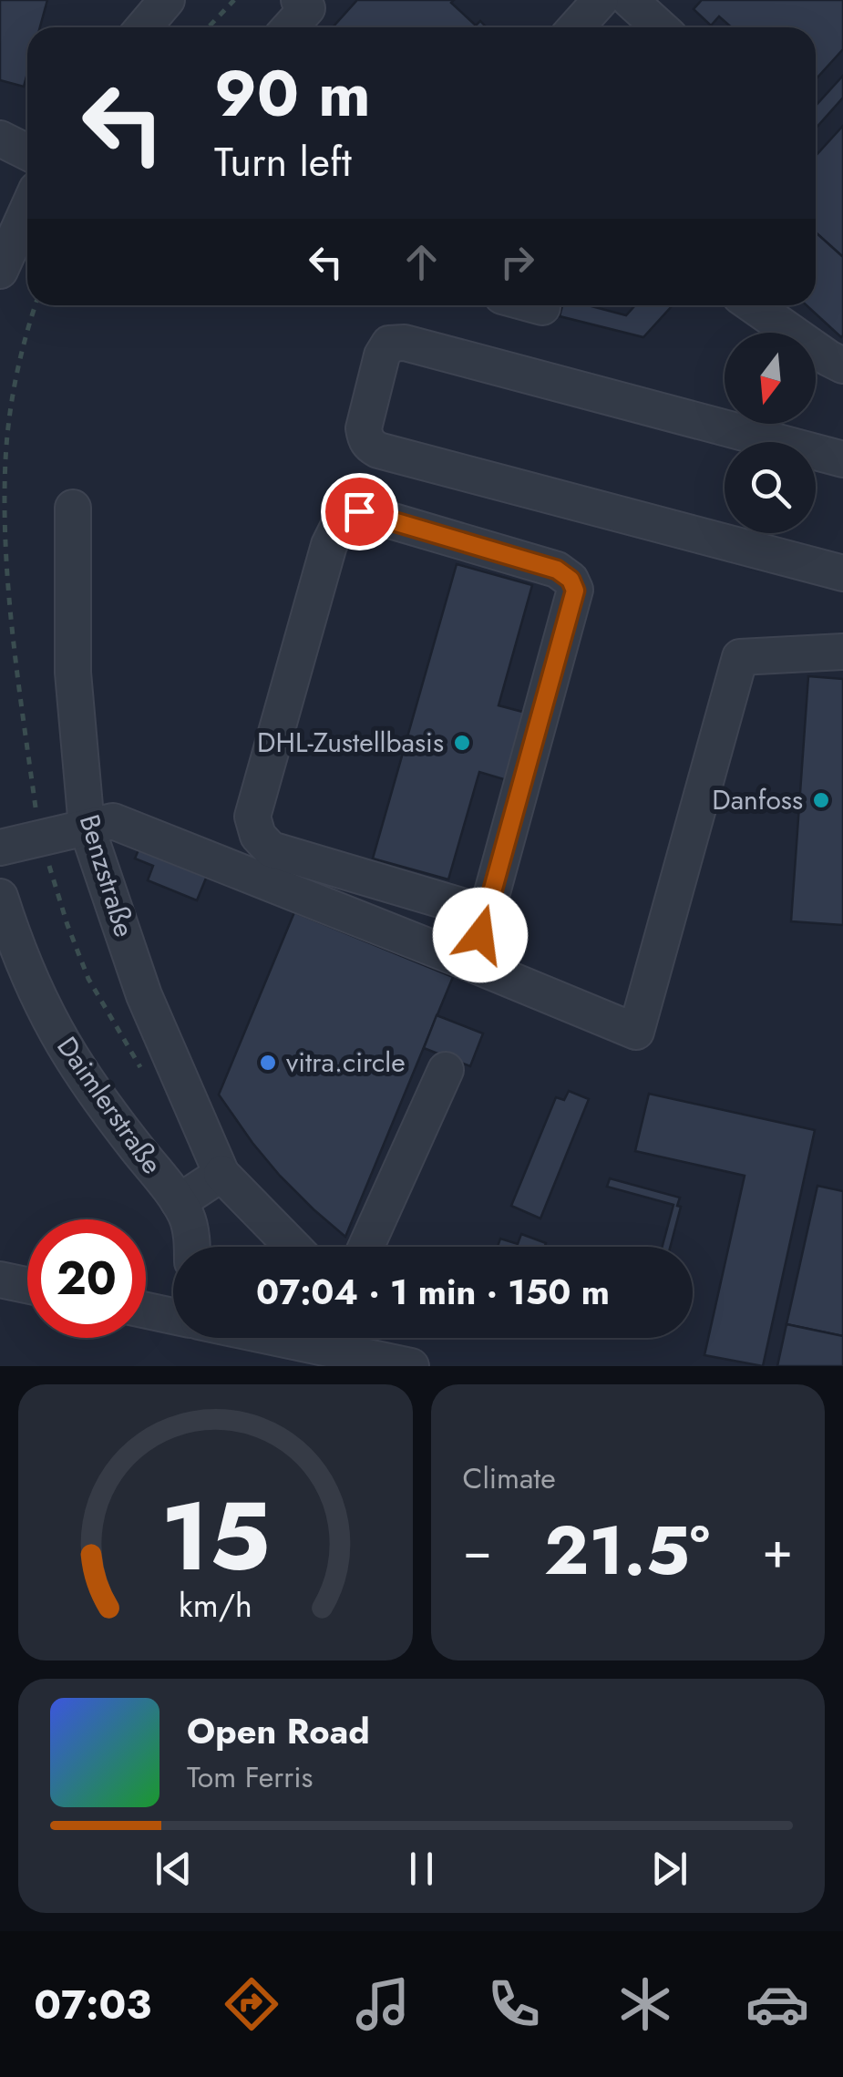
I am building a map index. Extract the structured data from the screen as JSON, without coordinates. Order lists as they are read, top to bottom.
{
  "streets": {
    "street": ["Benzstraße", "Daimlerstraße"]
  },
  "places": ["DHL-Zustellbasis", "Danfoss", "vitra.circle"],
  "north": "bottom",
  "page": {
    "turn": ["90 m", "Turn left"],
    "limit": "20",
    "trip": "07:04 · 1 min · 150 m",
    "tile": "Climate",
    "heat": ["−", "21.5°", "+"],
    "song": ["Open Road", "Tom Ferris"],
    "tabs": "07:03",
    "gauge": ["15", "km/h"]
  }
}
